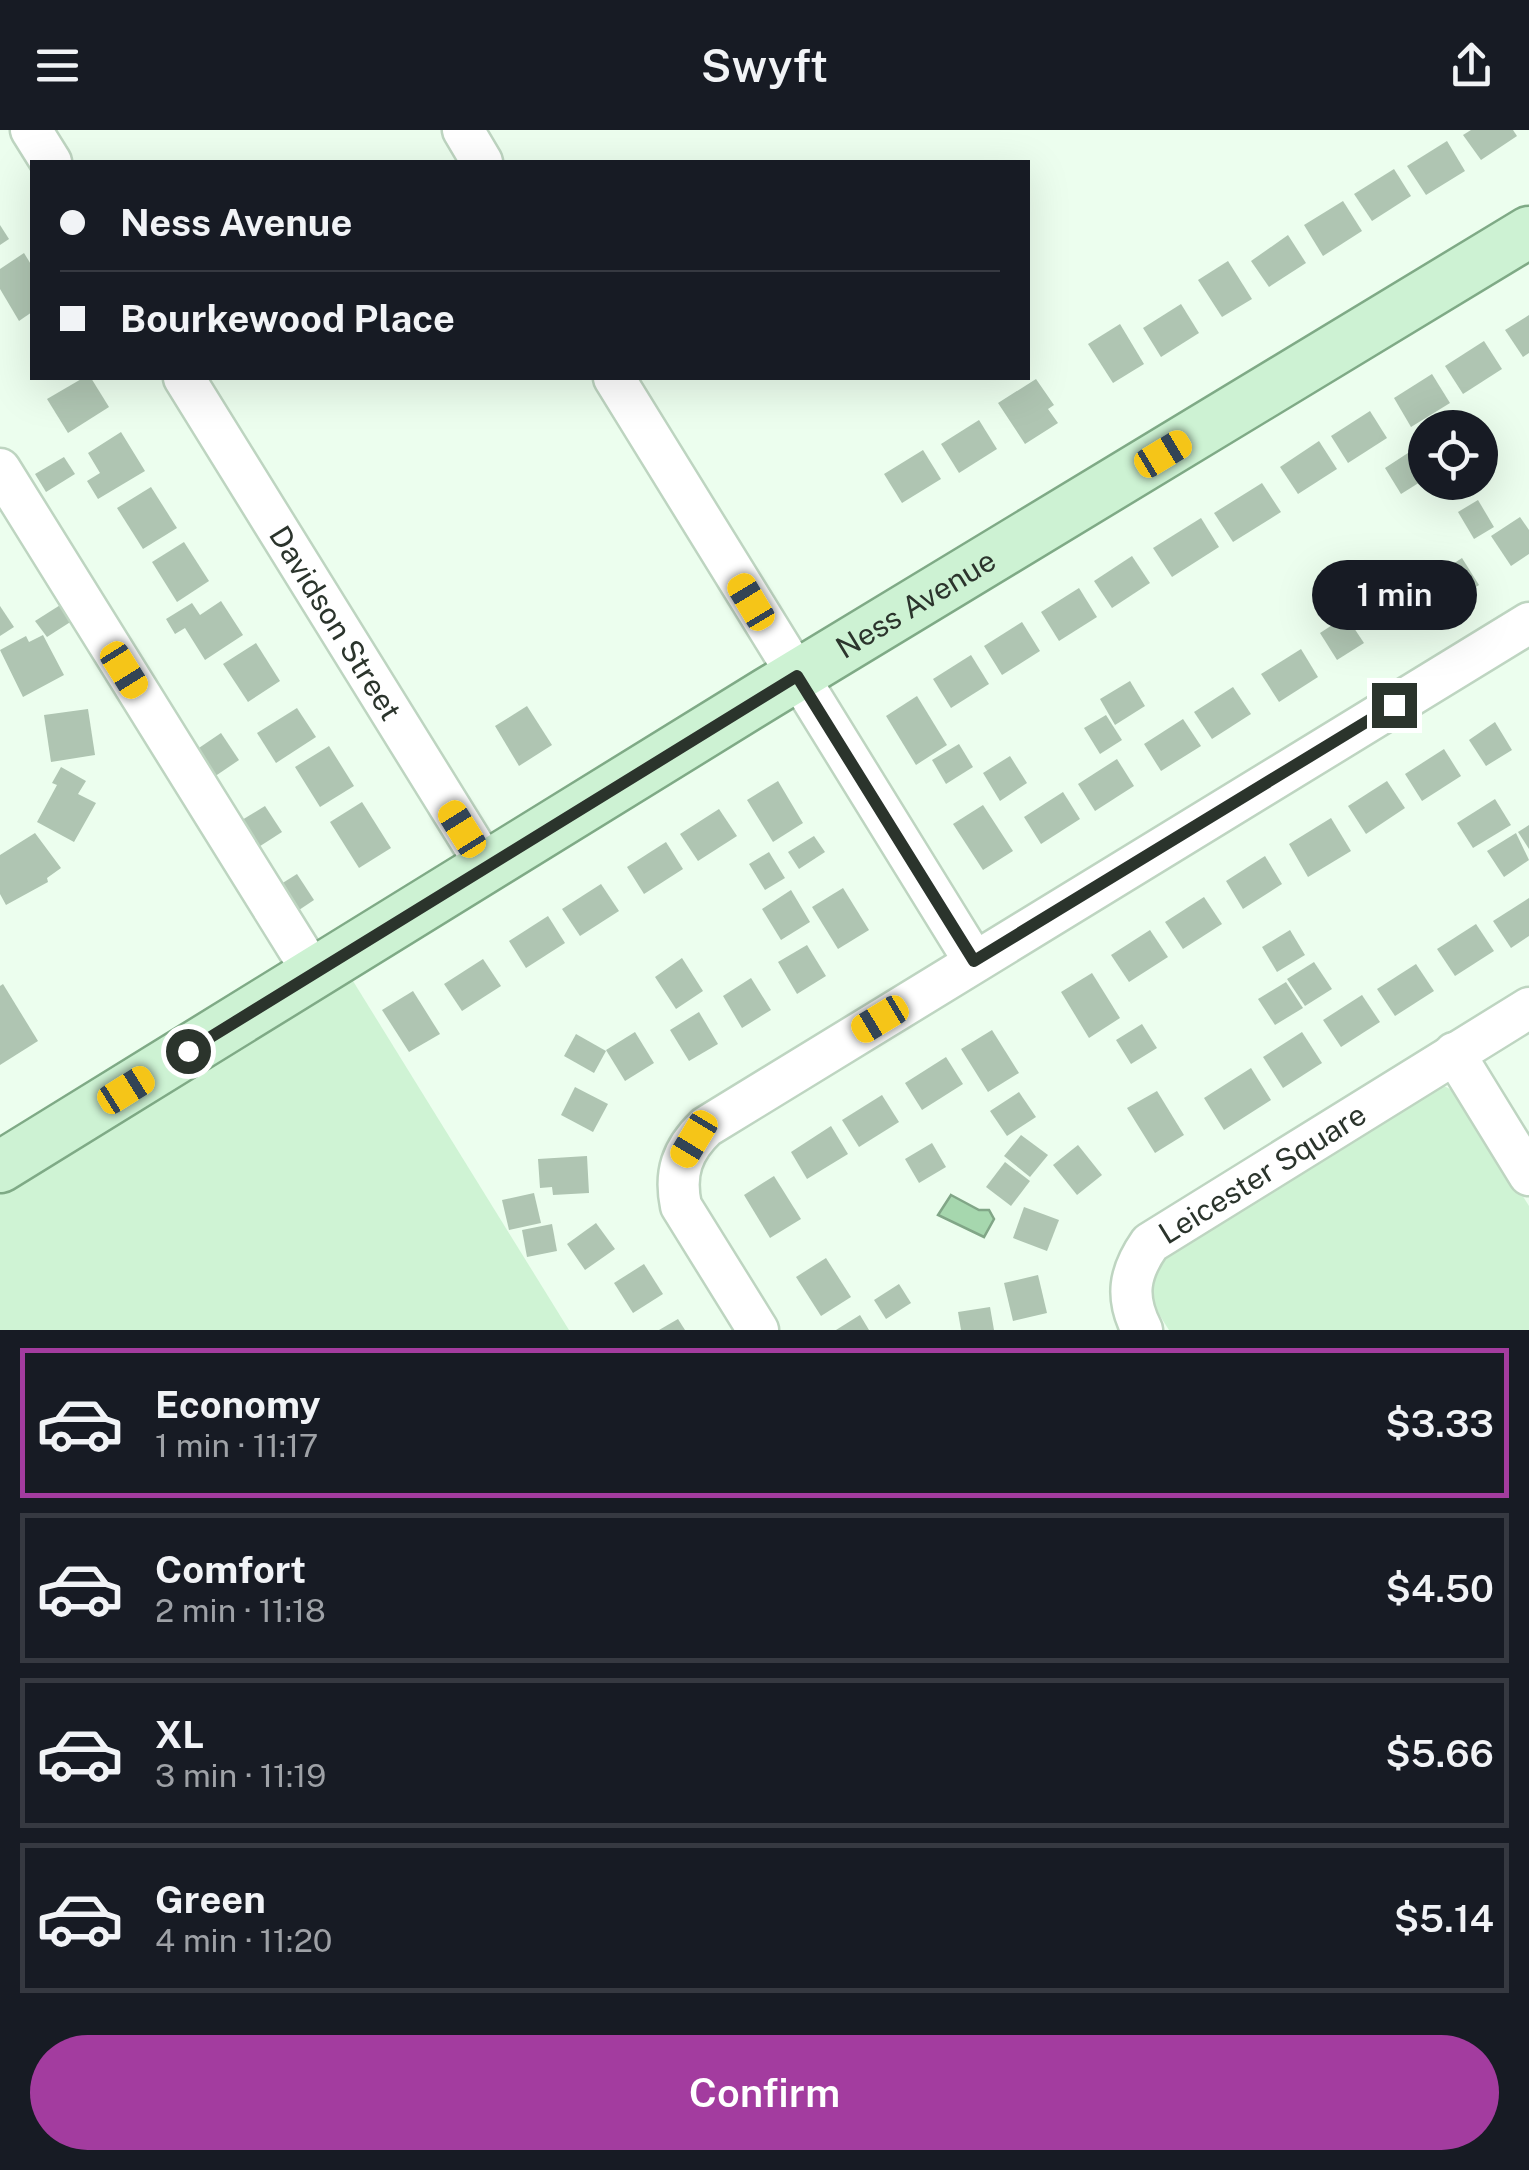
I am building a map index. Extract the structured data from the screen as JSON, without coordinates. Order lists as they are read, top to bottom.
{
  "streets": {
    "main road": ["Ness Avenue"],
    "street": ["Davidson Street", "Leicester Square"]
  },
  "crossings": [
    ["Ness Avenue", "Davidson Street"]
  ],
  "page": {
    "header": "Swyft",
    "banner": ["Ness Avenue", "Bourkewood Place"],
    "bubble": "1 min",
    "list": [
      {
        "name": "Economy",
        "note": "1 min · 11:17",
        "value": "$3.33"
      },
      {
        "name": "Comfort",
        "note": "2 min · 11:18",
        "value": "$4.50"
      },
      {
        "name": "XL",
        "note": "3 min · 11:19",
        "value": "$5.66"
      },
      {
        "name": "Green",
        "note": "4 min · 11:20",
        "value": "$5.14"
      }
    ],
    "buttons": "Confirm"
  }
}
